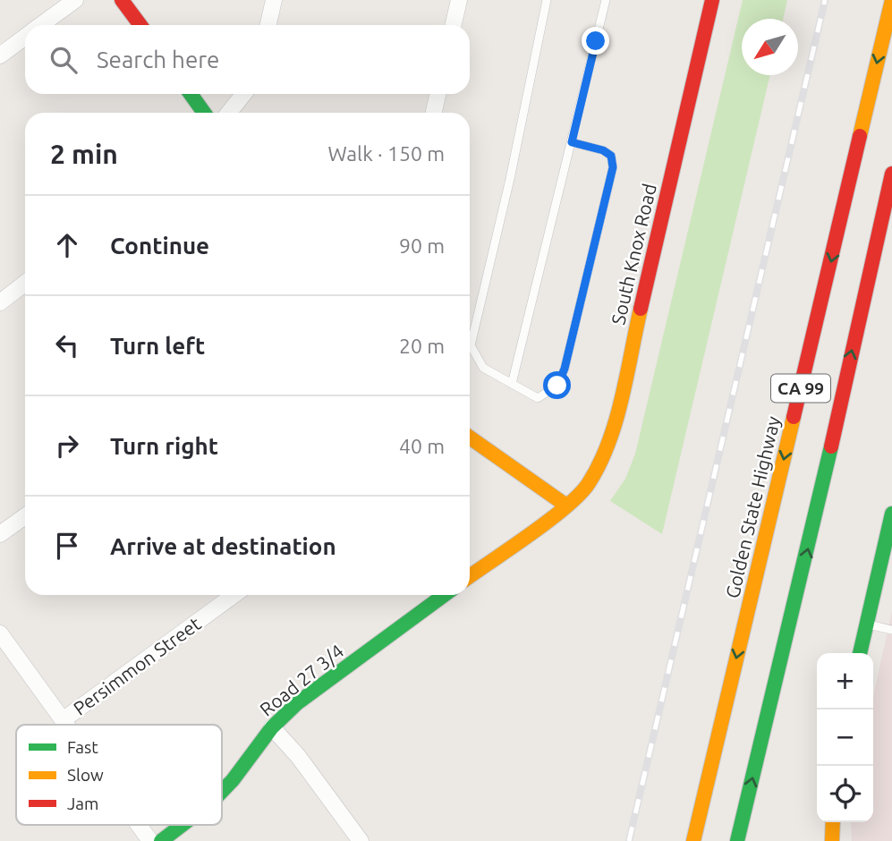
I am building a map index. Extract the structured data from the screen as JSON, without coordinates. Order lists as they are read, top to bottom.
{
  "streets": {
    "main road": [
      "South Knox Road",
      "CA 99",
      "Golden State Highway",
      "Road 27 3/4"
    ],
    "street": ["Persimmon Street"]
  },
  "legend": ["Fast", "Slow", "Jam"],
  "north": "bottom left",
  "page": {
    "search": "Search here",
    "heading": ["2 min", "Walk · 150 m"],
    "list": [
      ["Continue", "90 m"],
      ["Turn left", "20 m"],
      ["Turn right", "40 m"],
      "Arrive at destination"
    ],
    "map_buttons": ["+", "−"]
  }
}
